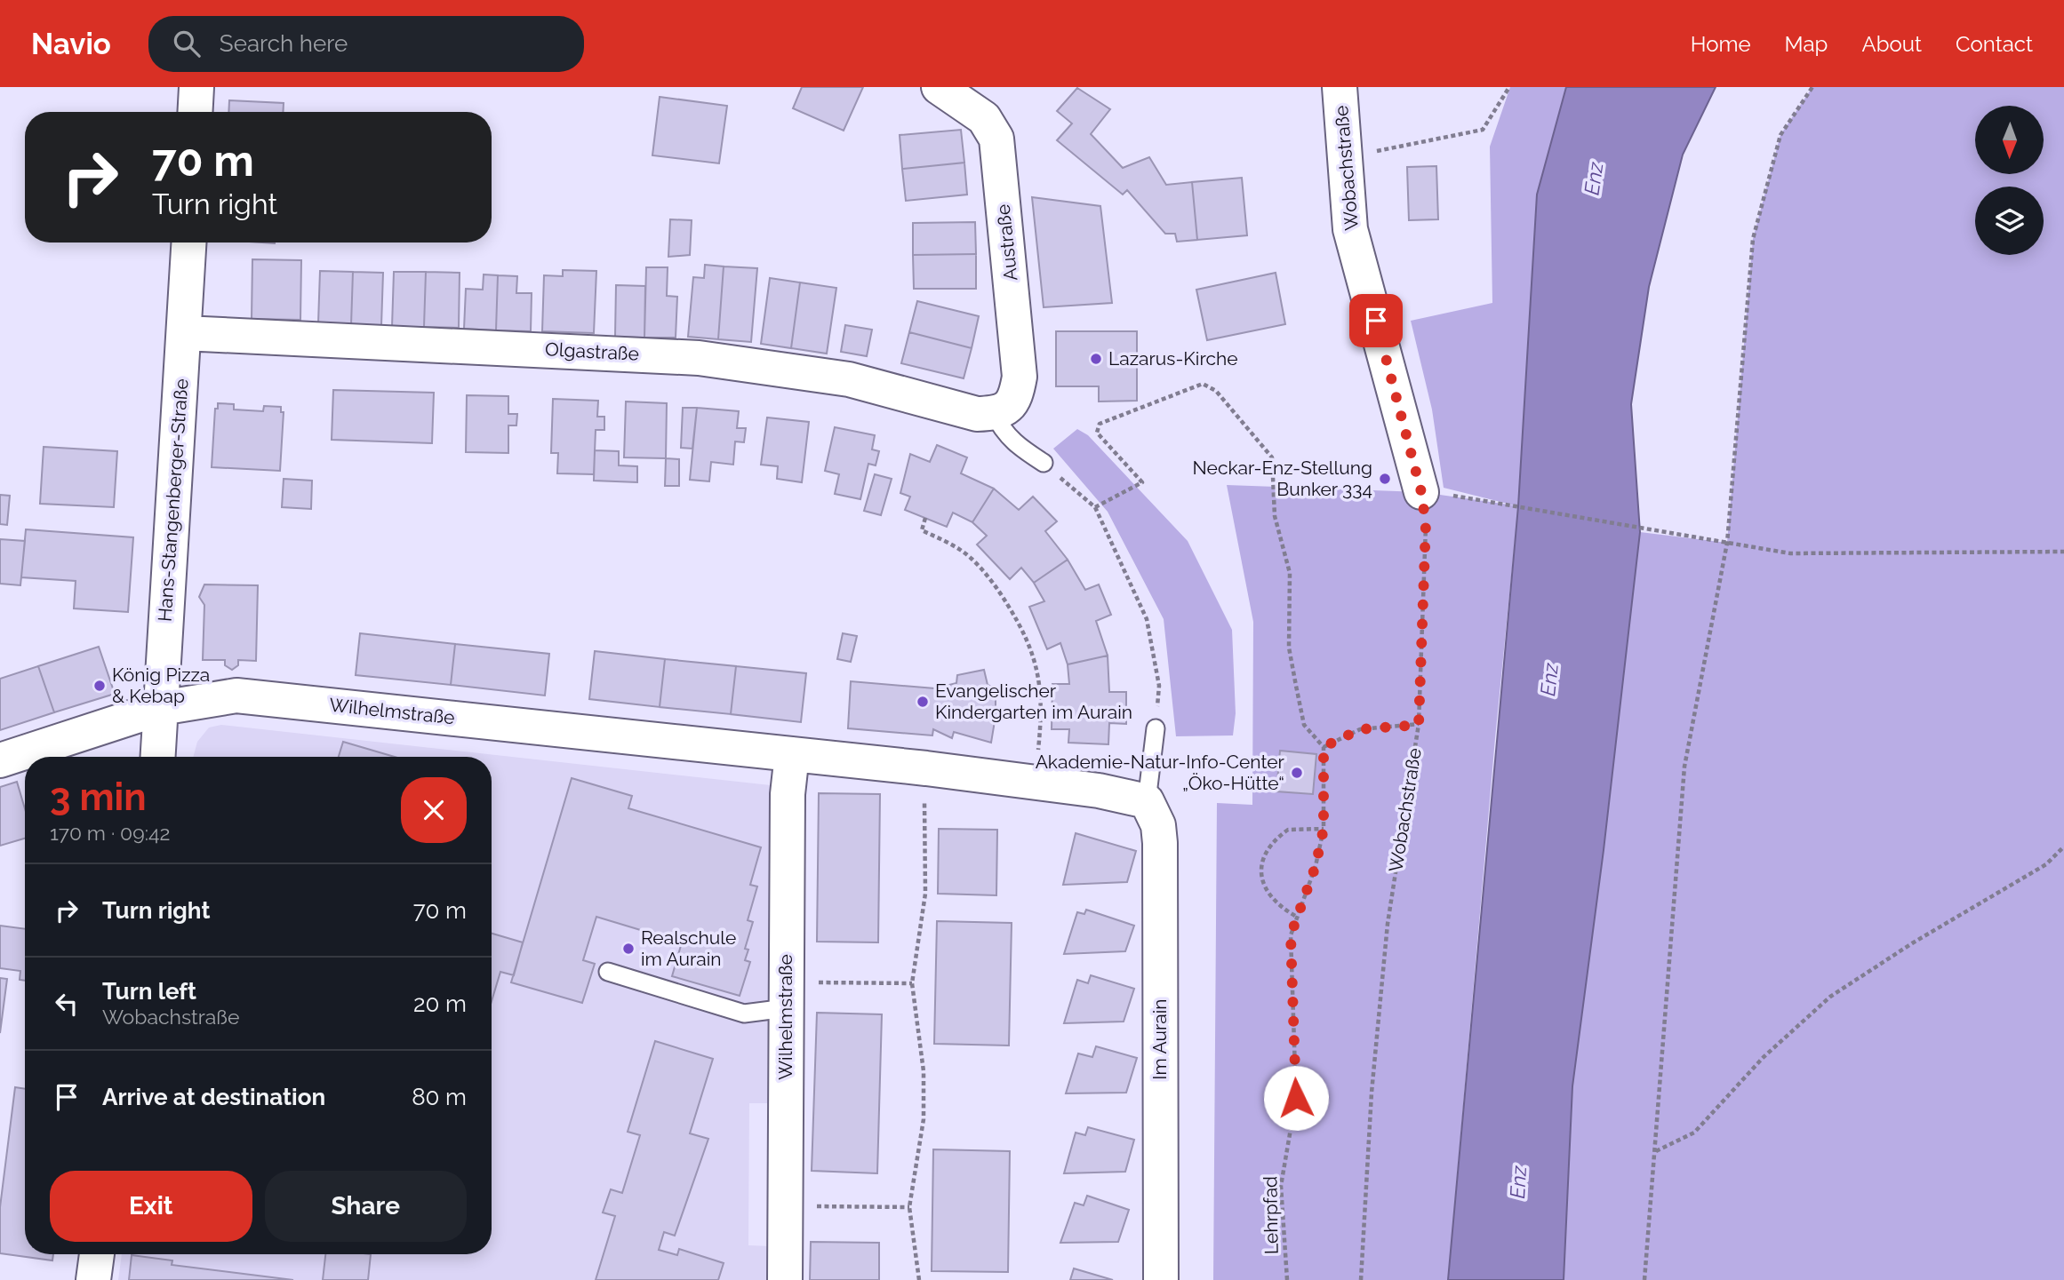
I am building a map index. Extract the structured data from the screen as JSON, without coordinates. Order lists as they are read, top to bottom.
{
  "streets": {
    "street": [
      "Wobachstraße",
      "Austraße",
      "Olgastraße",
      "Hans-Stangenberger-Straße",
      "Wilhelmstraße",
      "Im Aurain"
    ],
    "path": ["Lehrpfad"]
  },
  "crossings": [
    ["Austraße", "Olgastraße"],
    ["Olgastraße", "Hans-Stangenberger-Straße"],
    ["Hans-Stangenberger-Straße", "Wilhelmstraße"],
    ["Wilhelmstraße", "Im Aurain"]
  ],
  "water": ["Enz"],
  "places": [
    "Lazarus-Kirche",
    "Neckar-Enz-Stellung Bunker 334",
    "König Pizza & Kebap",
    "Evangelischer Kindergarten im Aurain",
    "Akademie-Natur-Info-Center „Öko-Hütte“",
    "Realschule im Aurain"
  ],
  "north": "bottom",
  "page": {
    "header": "Navio",
    "search": "Search here",
    "nav": [
      "Home",
      "Map",
      "About",
      "Contact"
    ],
    "turn": ["70 m", "Turn right"],
    "heading": ["3 min", "170 m · 09:42"],
    "list": [
      {
        "name": "Turn right",
        "value": "70 m"
      },
      {
        "name": "Turn left",
        "note": "Wobachstraße",
        "value": "20 m"
      },
      {
        "name": "Arrive at destination",
        "value": "80 m"
      }
    ],
    "buttons": ["Exit", "Share"]
  }
}
